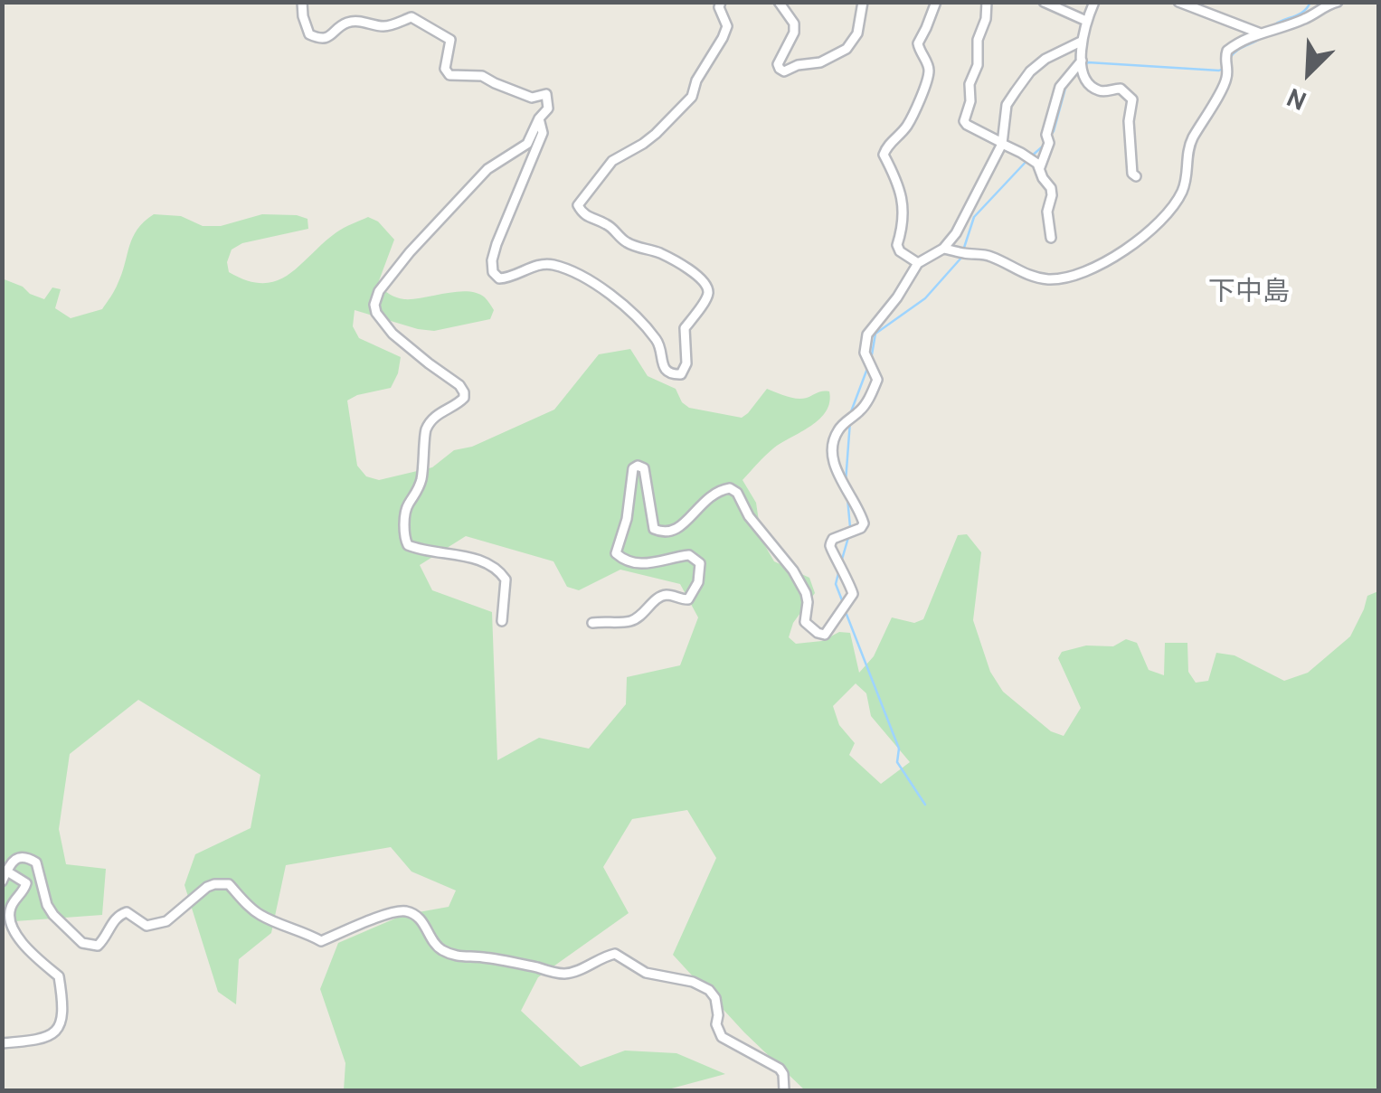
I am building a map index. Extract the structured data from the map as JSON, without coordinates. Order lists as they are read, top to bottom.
{
  "districts": ["下中島"],
  "north": "bottom left"
}
